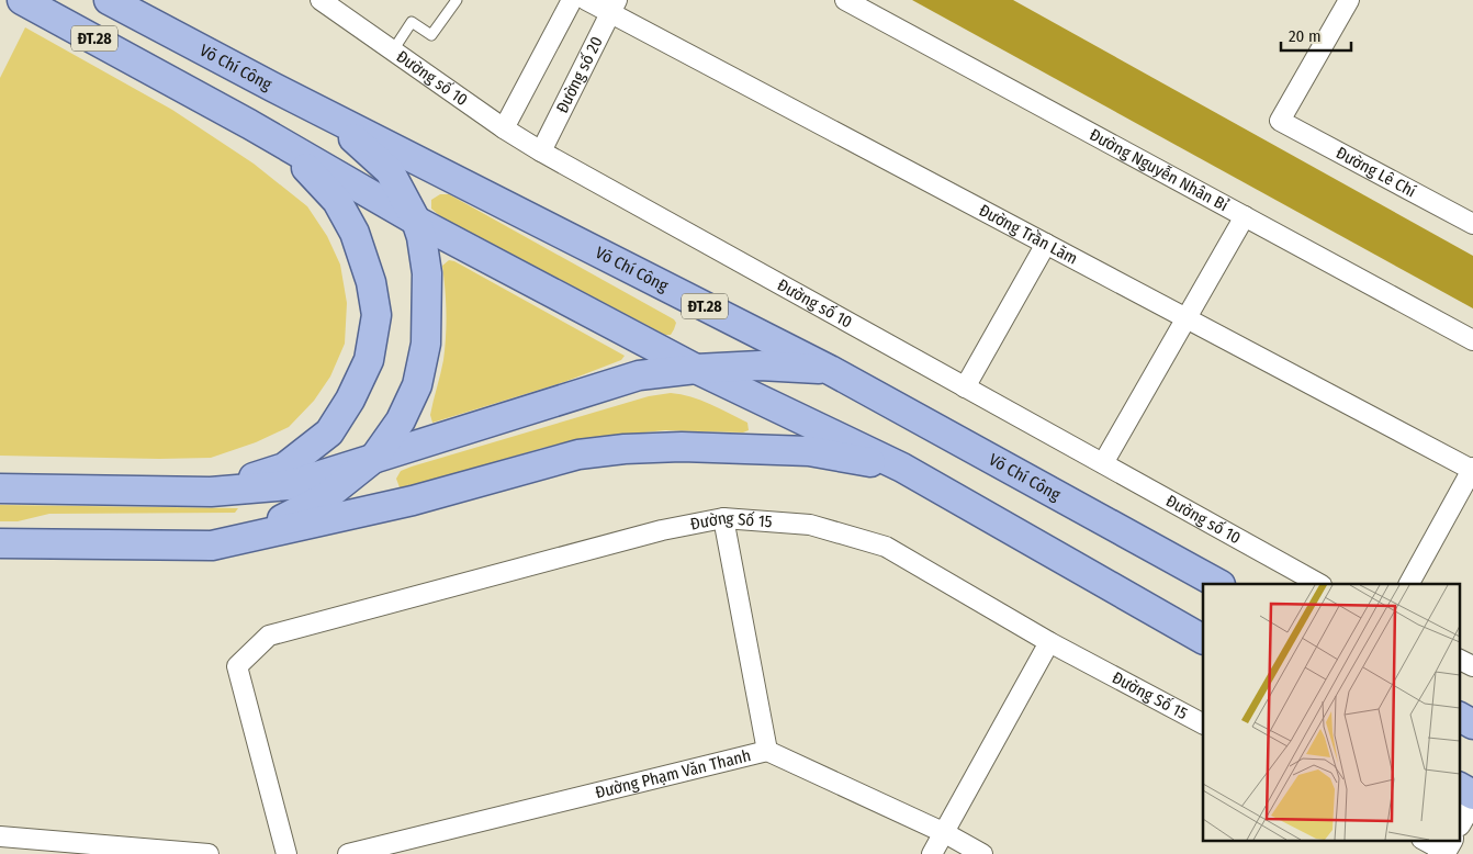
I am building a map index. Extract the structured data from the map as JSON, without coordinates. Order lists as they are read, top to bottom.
{
  "streets": {
    "main road": ["ĐT.28", "Võ Chí Công"],
    "street": [
      "Đường số 20",
      "Đường số 10",
      "Đường Nguyễn Nhân Bỉ",
      "Đường Lê Chí",
      "Đường Trần Lãm",
      "Đường Số 15",
      "Đường Phạm Văn Thanh"
    ]
  },
  "crossings": [
    ["Đường số 20", "Đường số 10"],
    ["Đường số 20", "Đường Trần Lãm"]
  ],
  "scale_bar": "20 m"
}
